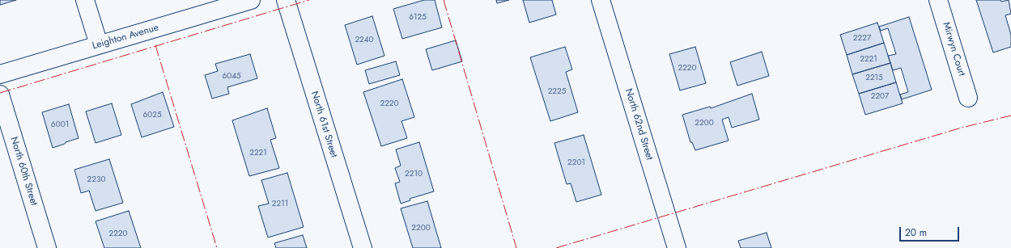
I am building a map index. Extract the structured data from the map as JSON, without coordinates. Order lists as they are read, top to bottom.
{
  "streets": {
    "street": [
      "Leighton Avenue",
      "Mirwyn Court",
      "North 61st Street",
      "North 62nd Street",
      "North 60th Street"
    ]
  },
  "house_numbers": [
    "6125",
    "2227",
    "2240",
    "2221",
    "2220",
    "6045",
    "2215",
    "2225",
    "2207",
    "2220",
    "6025",
    "2200",
    "6001",
    "2221",
    "2201",
    "2210",
    "2230",
    "2211",
    "2200",
    "2220"
  ],
  "scale_bar": "20 m"
}
